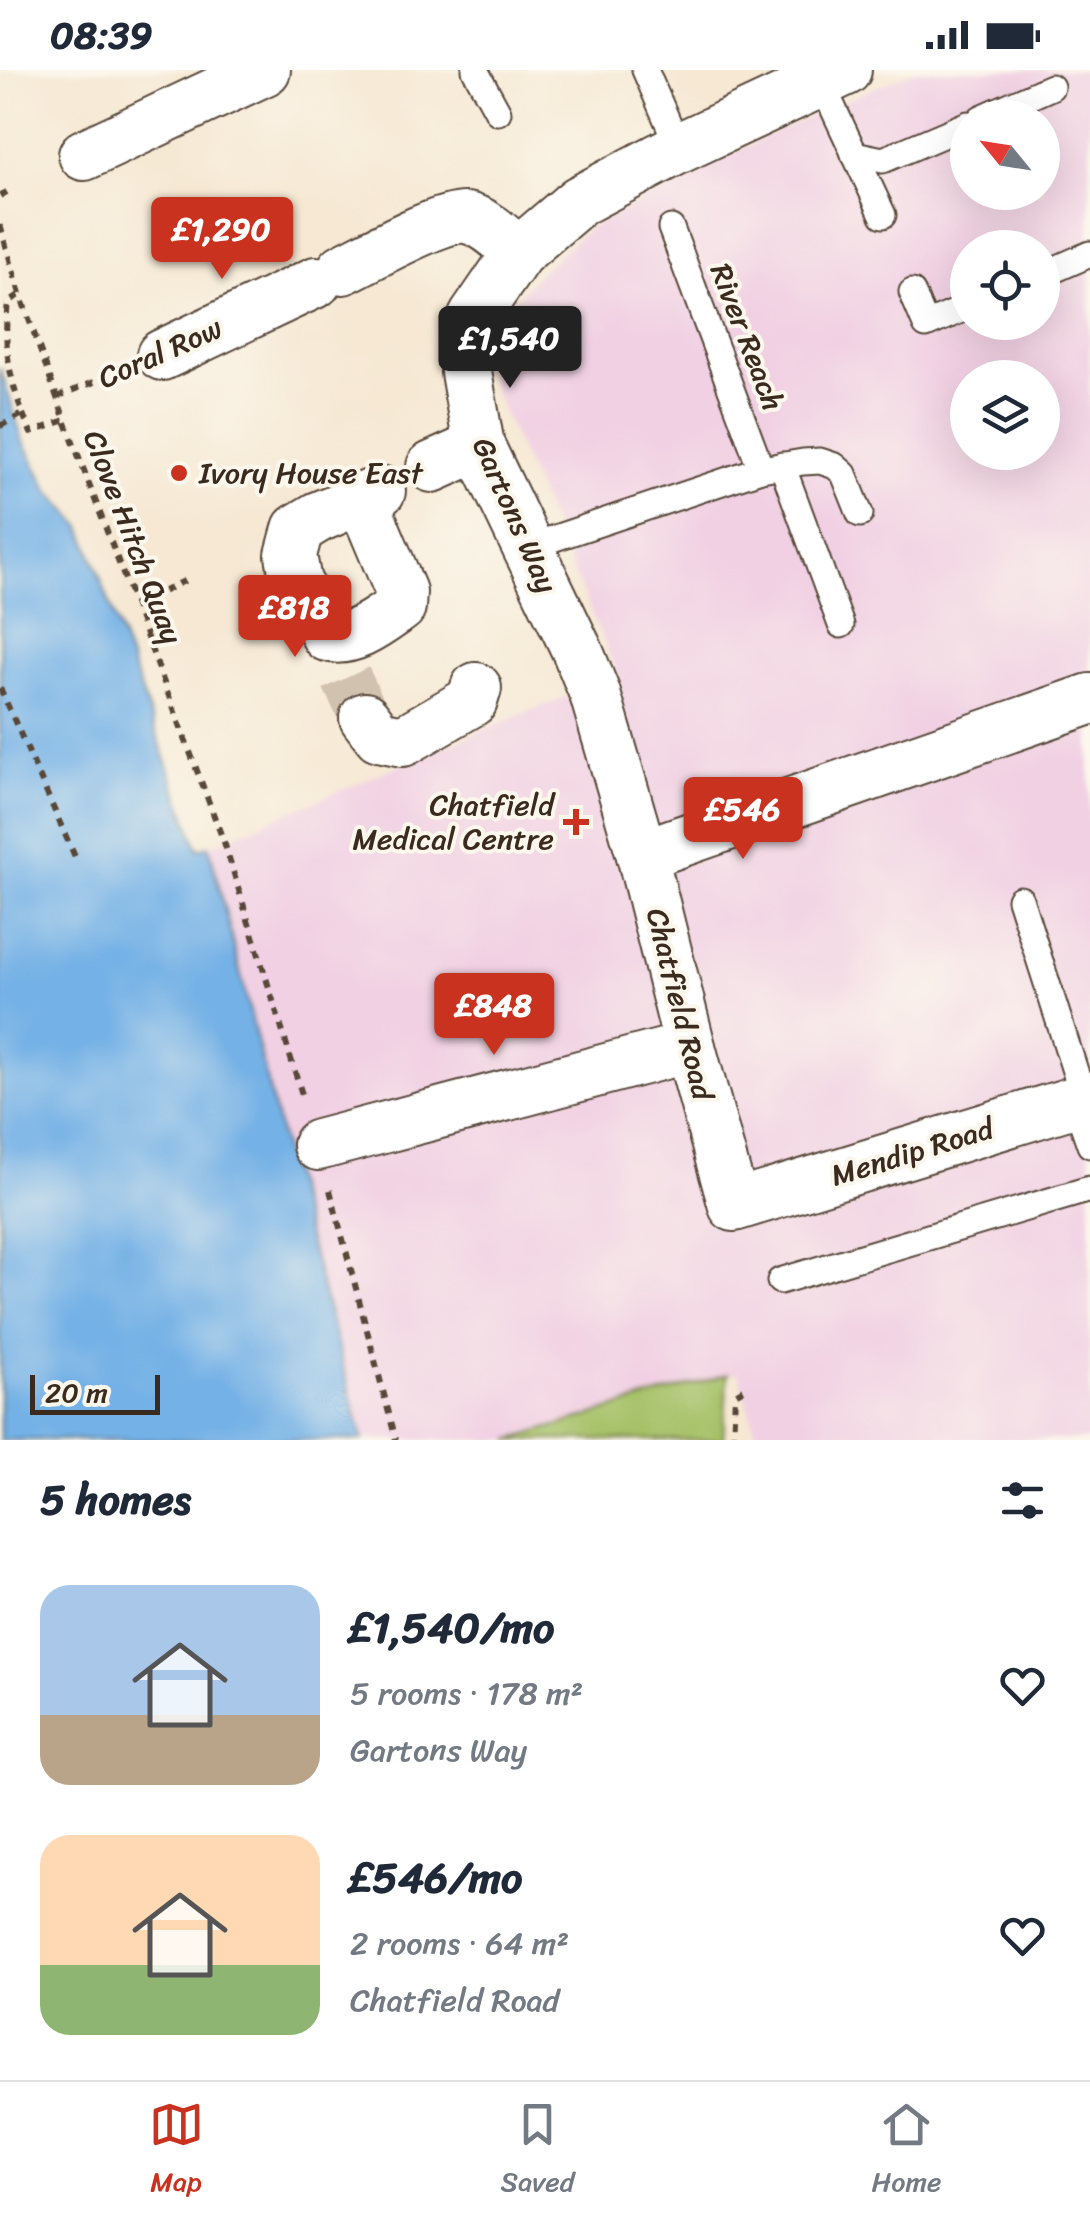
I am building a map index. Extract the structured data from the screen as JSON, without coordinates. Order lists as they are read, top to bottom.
{
  "streets": {
    "street": [
      "Coral Row",
      "Gartons Way",
      "Chatfield Road",
      "Mendip Road"
    ],
    "lane": ["River Reach"],
    "path": ["Clove Hitch Quay"]
  },
  "crossings": [
    ["Coral Row", "Gartons Way"],
    ["Coral Row", "Clove Hitch Quay"],
    ["Gartons Way", "Chatfield Road"],
    ["Chatfield Road", "Mendip Road"]
  ],
  "places": {
    "other": ["Ivory House East"],
    "health": ["Chatfield Medical Centre"]
  },
  "scale_bar": "20 m",
  "north": "top left",
  "page": {
    "status": "08:39",
    "price": [
      "£1,290",
      "£1,540",
      "£818",
      "£546",
      "£848"
    ],
    "scale": "20 m",
    "heading": "5 homes",
    "list": [
      {
        "name": "£1,540/mo",
        "note": "5 rooms · 178 m² · Gartons Way"
      },
      {
        "name": "£546/mo",
        "note": "2 rooms · 64 m² · Chatfield Road"
      }
    ],
    "tabs": ["Map", "Saved", "Home"]
  }
}
